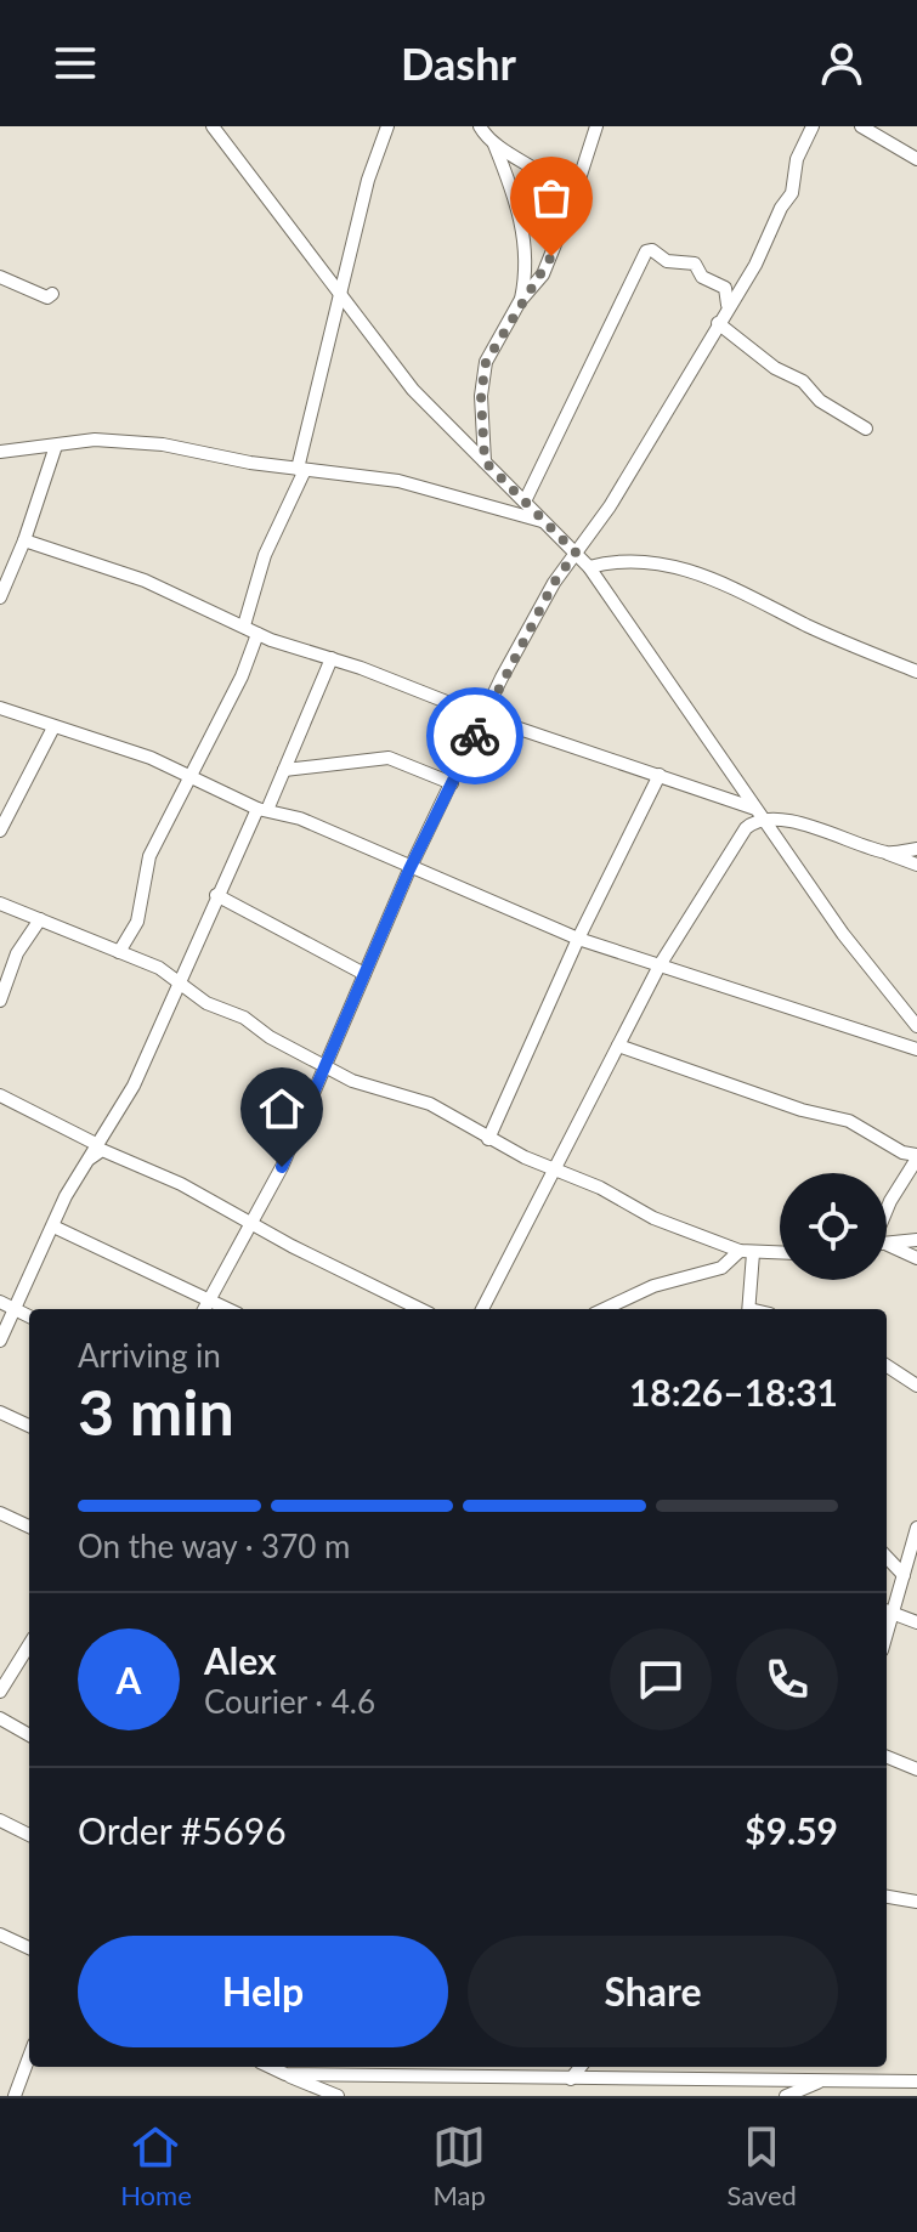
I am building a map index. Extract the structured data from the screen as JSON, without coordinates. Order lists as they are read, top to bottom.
{
  "page": {
    "header": "Dashr",
    "heading": ["3 min", "Arriving in", "18:26–18:31"],
    "panel": [
      "Alex",
      "Courier · 4.6",
      "Order #5696",
      "$9.59"
    ],
    "bar": "On the way · 370 m",
    "round": "A",
    "buttons": ["Help", "Share"],
    "tabs": ["Home", "Map", "Saved"]
  }
}
